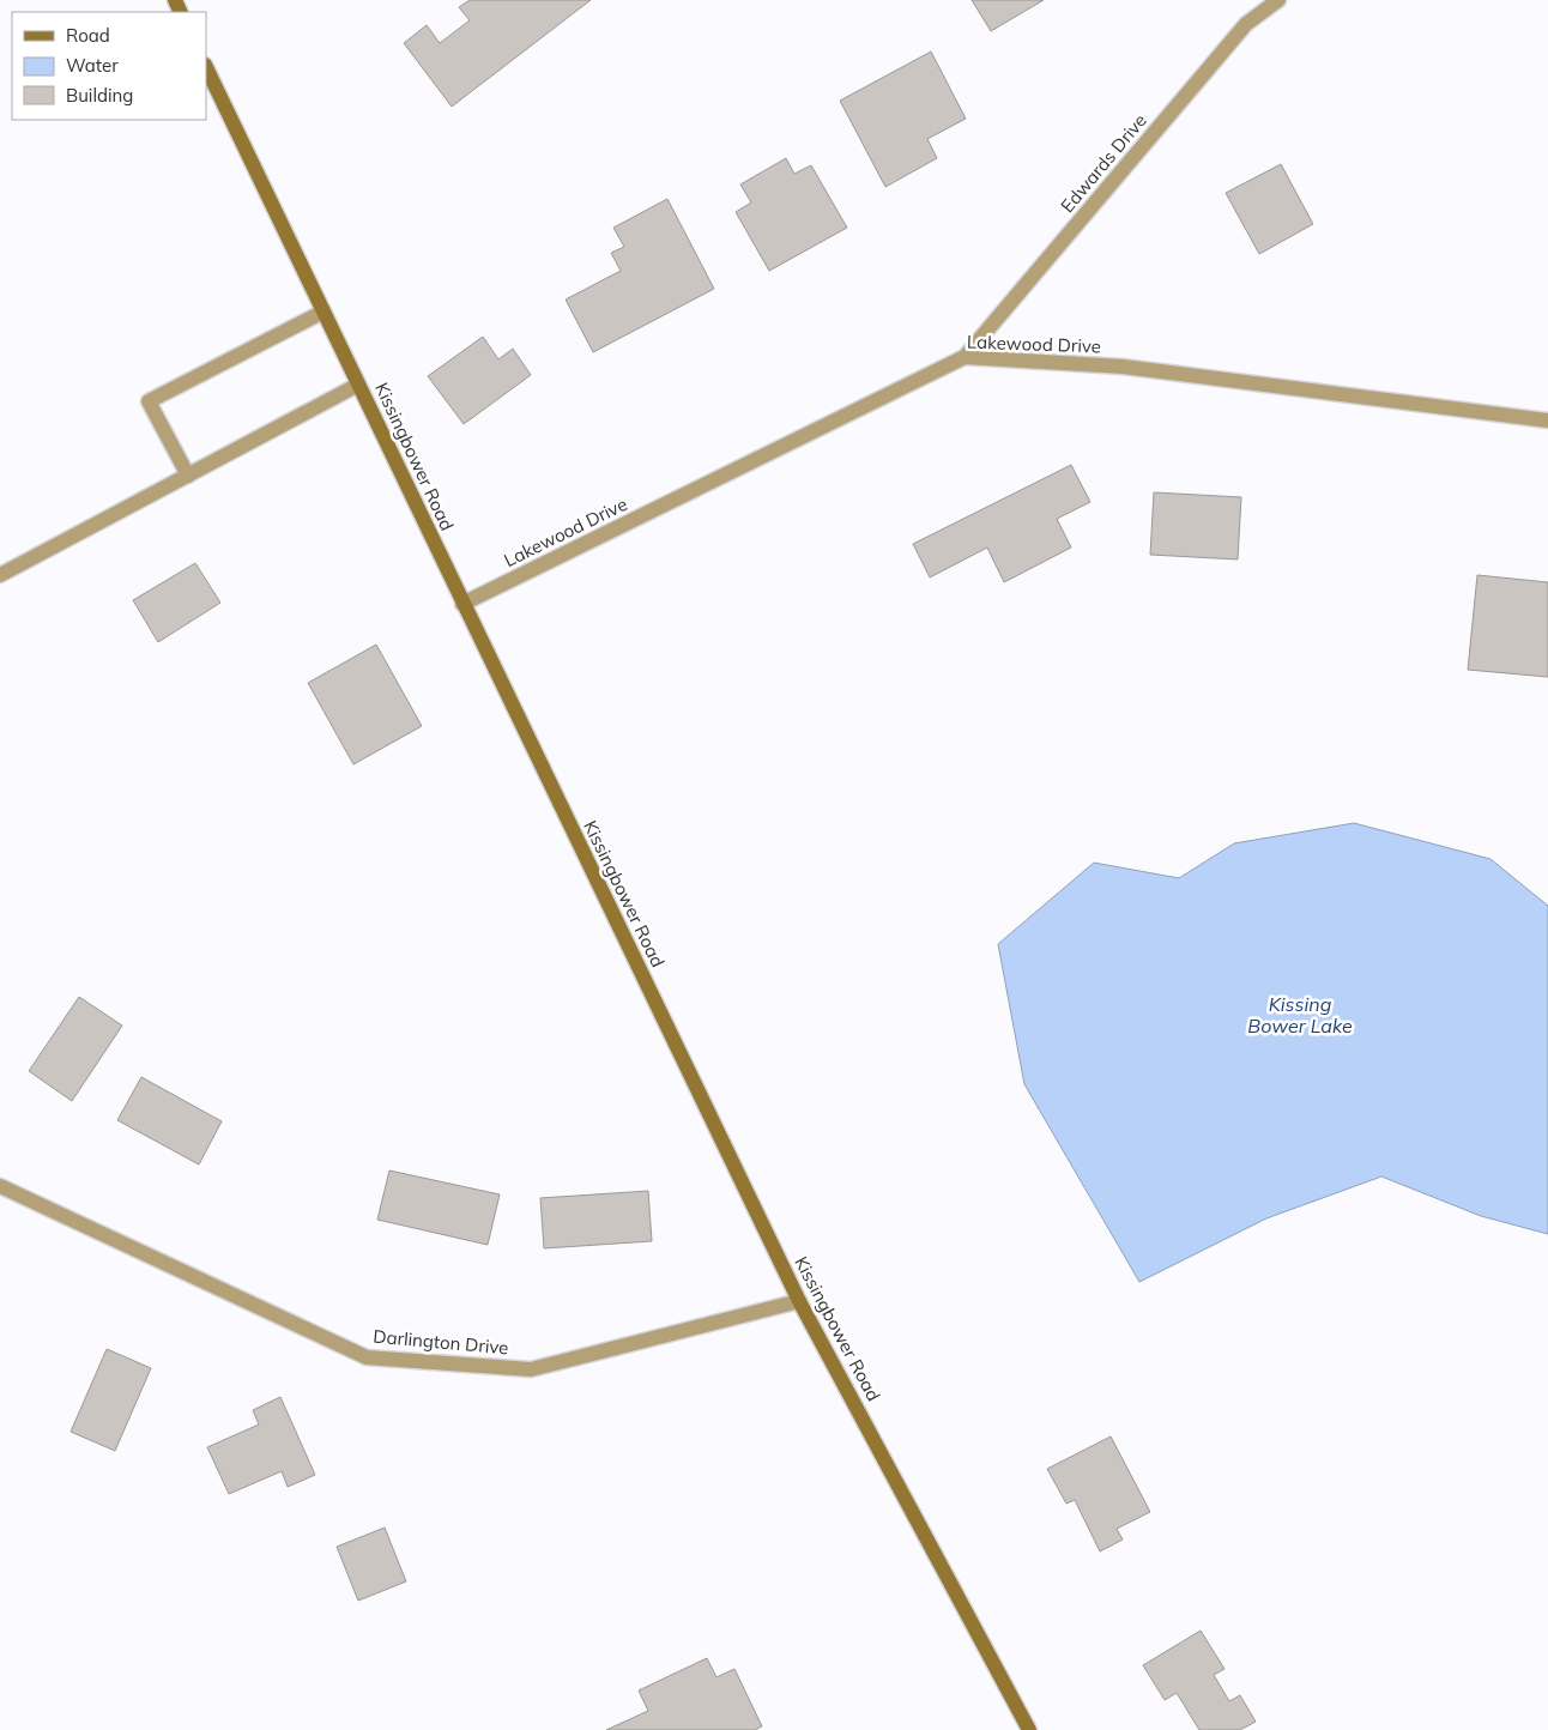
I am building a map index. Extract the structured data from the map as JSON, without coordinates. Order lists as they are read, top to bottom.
{
  "streets": {
    "street": [
      "Edwards Drive",
      "Lakewood Drive",
      "Kissingbower Road",
      "Darlington Drive"
    ]
  },
  "crossings": [
    ["Edwards Drive", "Lakewood Drive"],
    ["Lakewood Drive", "Kissingbower Road"],
    ["Kissingbower Road", "Darlington Drive"]
  ],
  "water": ["Kissing Bower Lake"],
  "legend": ["Road", "Water", "Building"]
}
